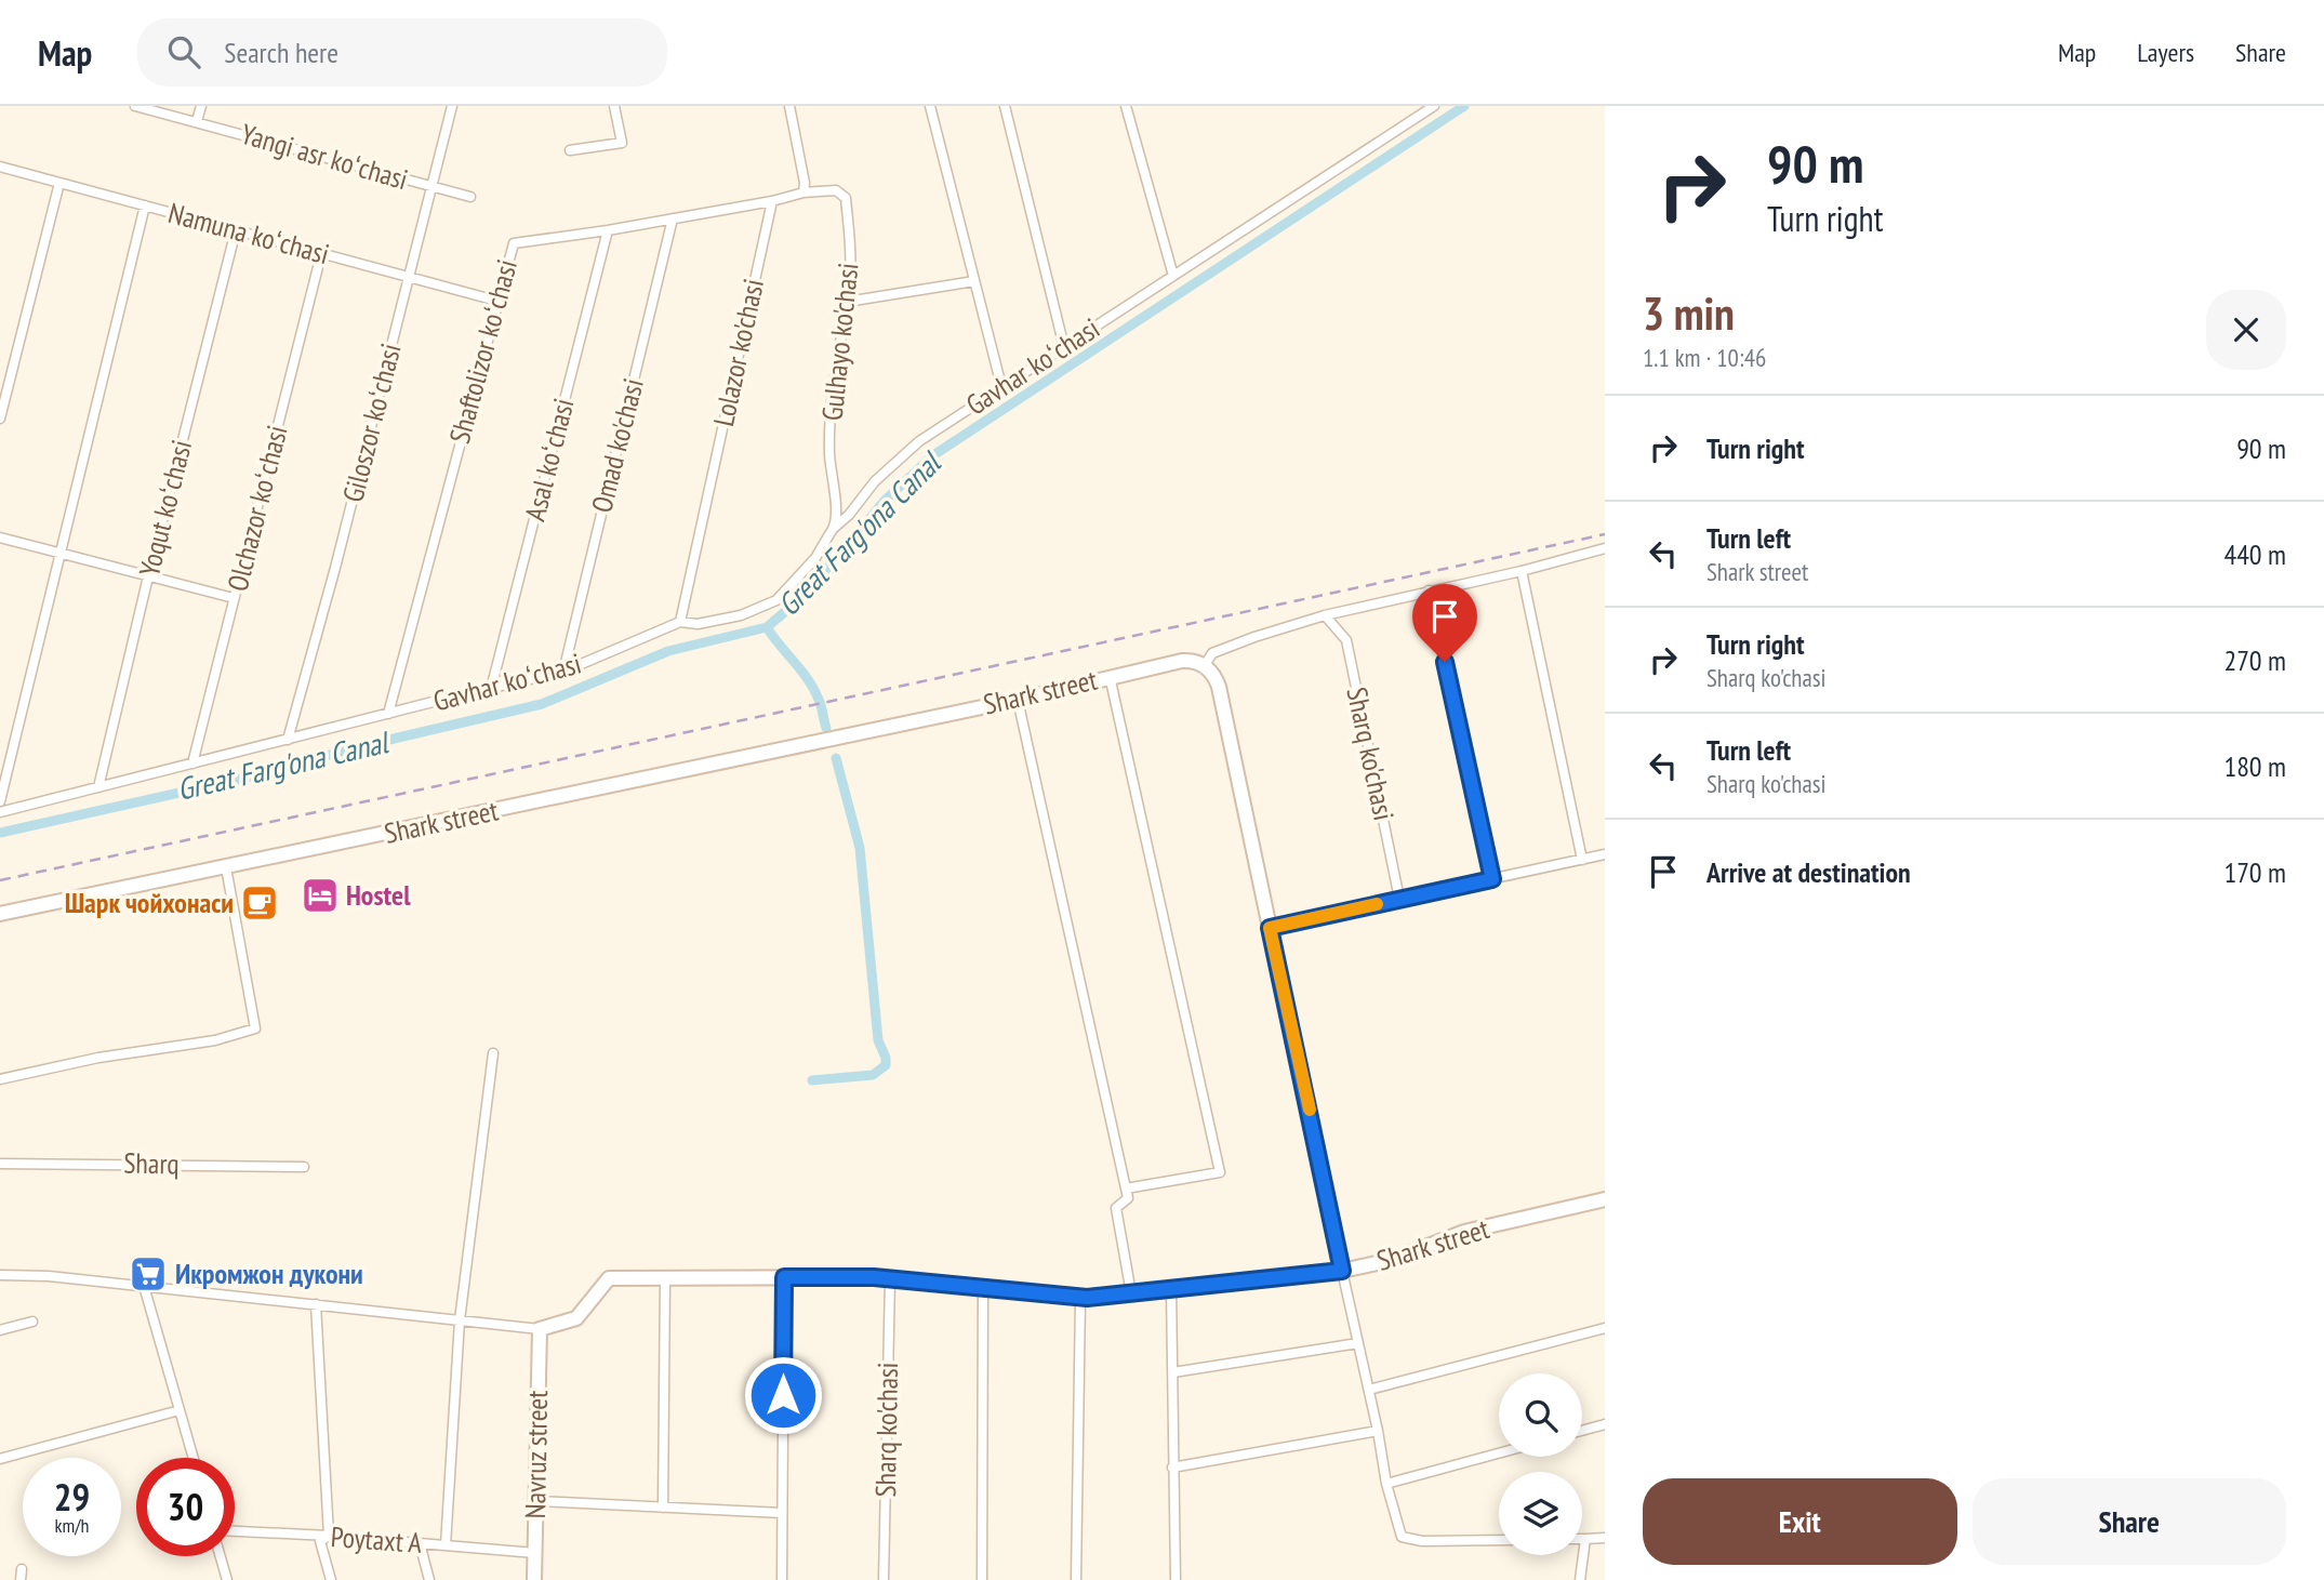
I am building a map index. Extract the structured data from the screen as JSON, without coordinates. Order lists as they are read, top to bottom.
{
  "streets": {
    "main road": ["Shark street", "Navruz street"],
    "street": [
      "Yangi asr koʻchasi",
      "Namuna koʻchasi",
      "Gulhayo ko'chasi",
      "Shaftolizor koʻchasi",
      "Lolazor ko'chasi",
      "Gavhar koʻchasi",
      "Giloszor koʻchasi",
      "Omad ko'chasi",
      "Asal koʻchasi",
      "Yoqut koʻchasi",
      "Olchazor koʻchasi",
      "Sharq ko'chasi",
      "Sharq",
      "Poytaxt A"
    ]
  },
  "crossings": [
    ["Yangi asr koʻchasi", "Giloszor koʻchasi"],
    ["Namuna koʻchasi", "Shaftolizor koʻchasi"],
    ["Namuna koʻchasi", "Giloszor koʻchasi"],
    ["Namuna koʻchasi", "Yoqut koʻchasi"],
    ["Namuna koʻchasi", "Olchazor koʻchasi"],
    ["Gulhayo ko'chasi", "Gavhar koʻchasi"],
    ["Shaftolizor koʻchasi", "Lolazor ko'chasi"],
    ["Shaftolizor koʻchasi", "Gavhar koʻchasi"],
    ["Shaftolizor koʻchasi", "Omad ko'chasi"],
    ["Shaftolizor koʻchasi", "Asal koʻchasi"],
    ["Lolazor ko'chasi", "Gavhar koʻchasi"],
    ["Gavhar koʻchasi", "Giloszor koʻchasi"],
    ["Gavhar koʻchasi", "Omad ko'chasi"],
    ["Gavhar koʻchasi", "Asal koʻchasi"],
    ["Gavhar koʻchasi", "Yoqut koʻchasi"],
    ["Gavhar koʻchasi", "Olchazor koʻchasi"],
    ["Navruz street", "Poytaxt A"]
  ],
  "water": ["Great Farg'ona Canal"],
  "places": {
    "hotel": ["Hostel"],
    "cafe": ["Шарк чойхонаси"],
    "supermarket": ["Икромжон дукони"]
  },
  "page": {
    "header": "Map",
    "search": "Search here",
    "nav": ["Map", "Layers", "Share"],
    "turn": ["90 m", "Turn right"],
    "heading": ["3 min", "1.1 km · 10:46"],
    "list": [
      {
        "name": "Turn right",
        "value": "90 m"
      },
      {
        "name": "Turn left",
        "note": "Shark street",
        "value": "440 m"
      },
      {
        "name": "Turn right",
        "note": "Sharq ko'chasi",
        "value": "270 m"
      },
      {
        "name": "Turn left",
        "note": "Sharq ko'chasi",
        "value": "180 m"
      },
      {
        "name": "Arrive at destination",
        "value": "170 m"
      }
    ],
    "speed": "29 km/h",
    "limit": "30",
    "buttons": ["Exit", "Share"]
  }
}
